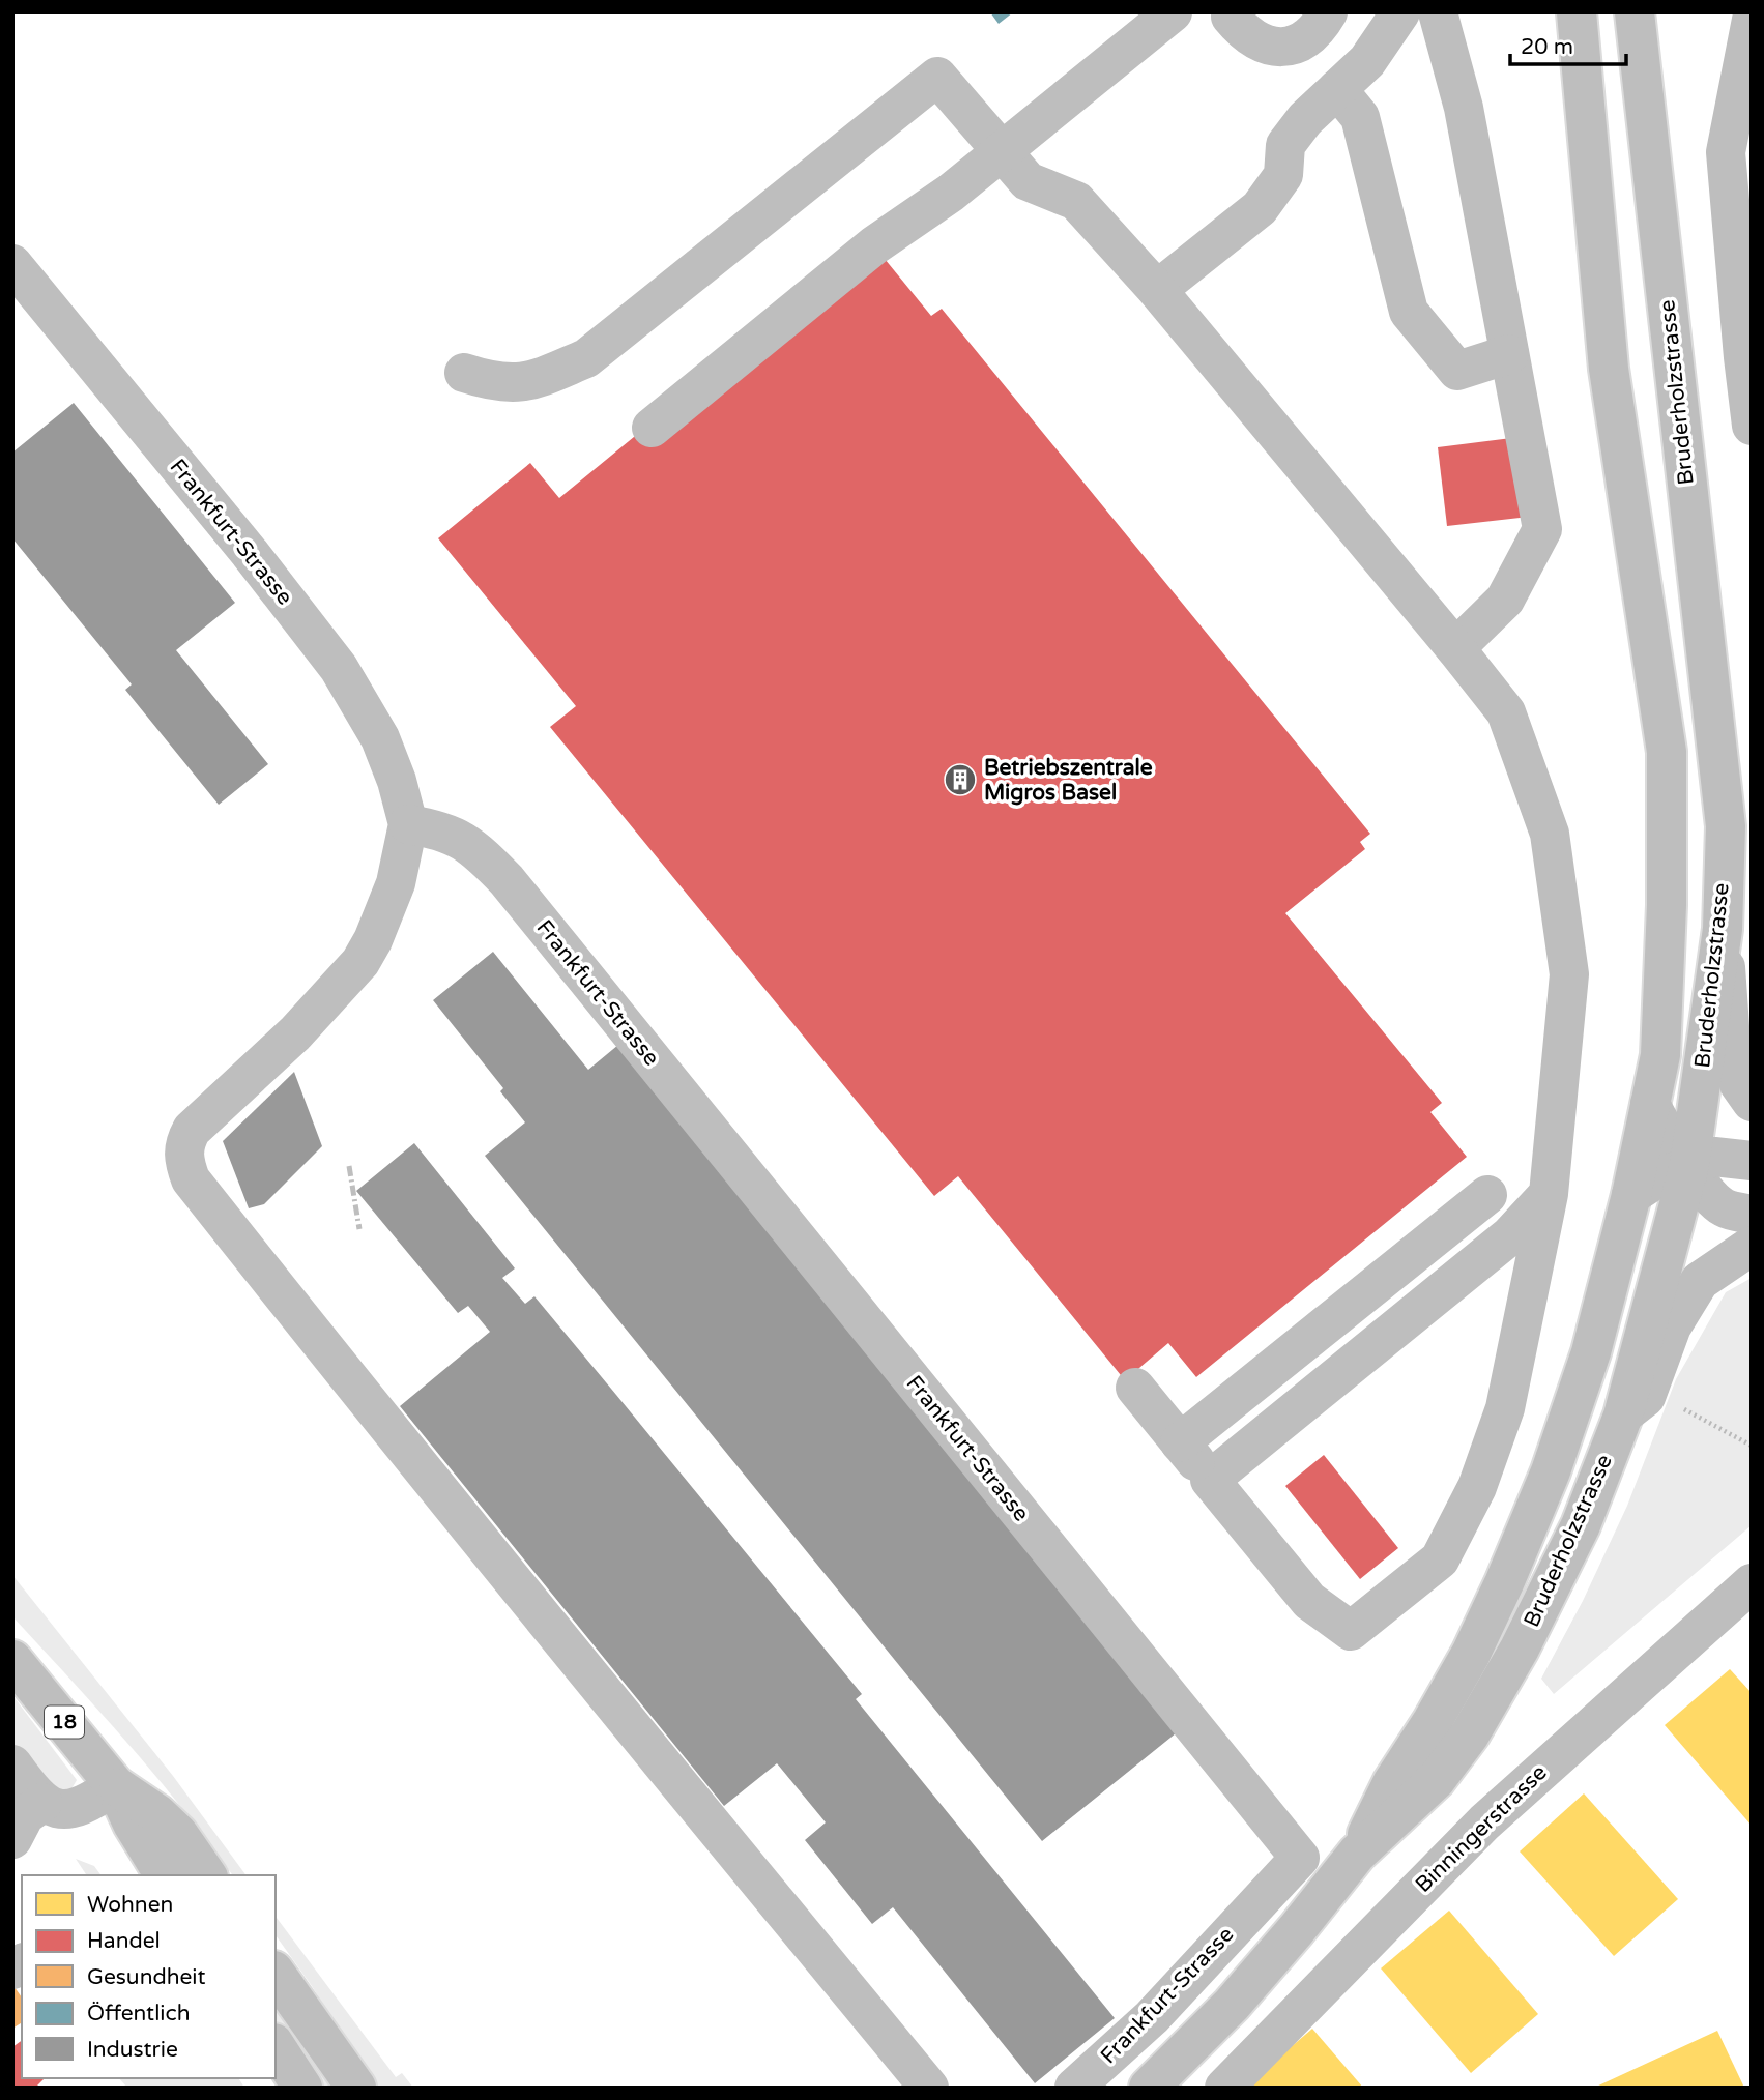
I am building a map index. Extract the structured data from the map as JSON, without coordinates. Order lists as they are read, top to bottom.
{
  "streets": {
    "street": [
      "Bruderholzstrasse",
      "Frankfurt-Strasse",
      "18",
      "Binningerstrasse"
    ]
  },
  "places": {
    "building": ["Betriebszentrale Migros Basel"]
  },
  "legend": [
    "Wohnen",
    "Handel",
    "Gesundheit",
    "Öffentlich",
    "Industrie"
  ],
  "scale_bar": "20 m"
}
